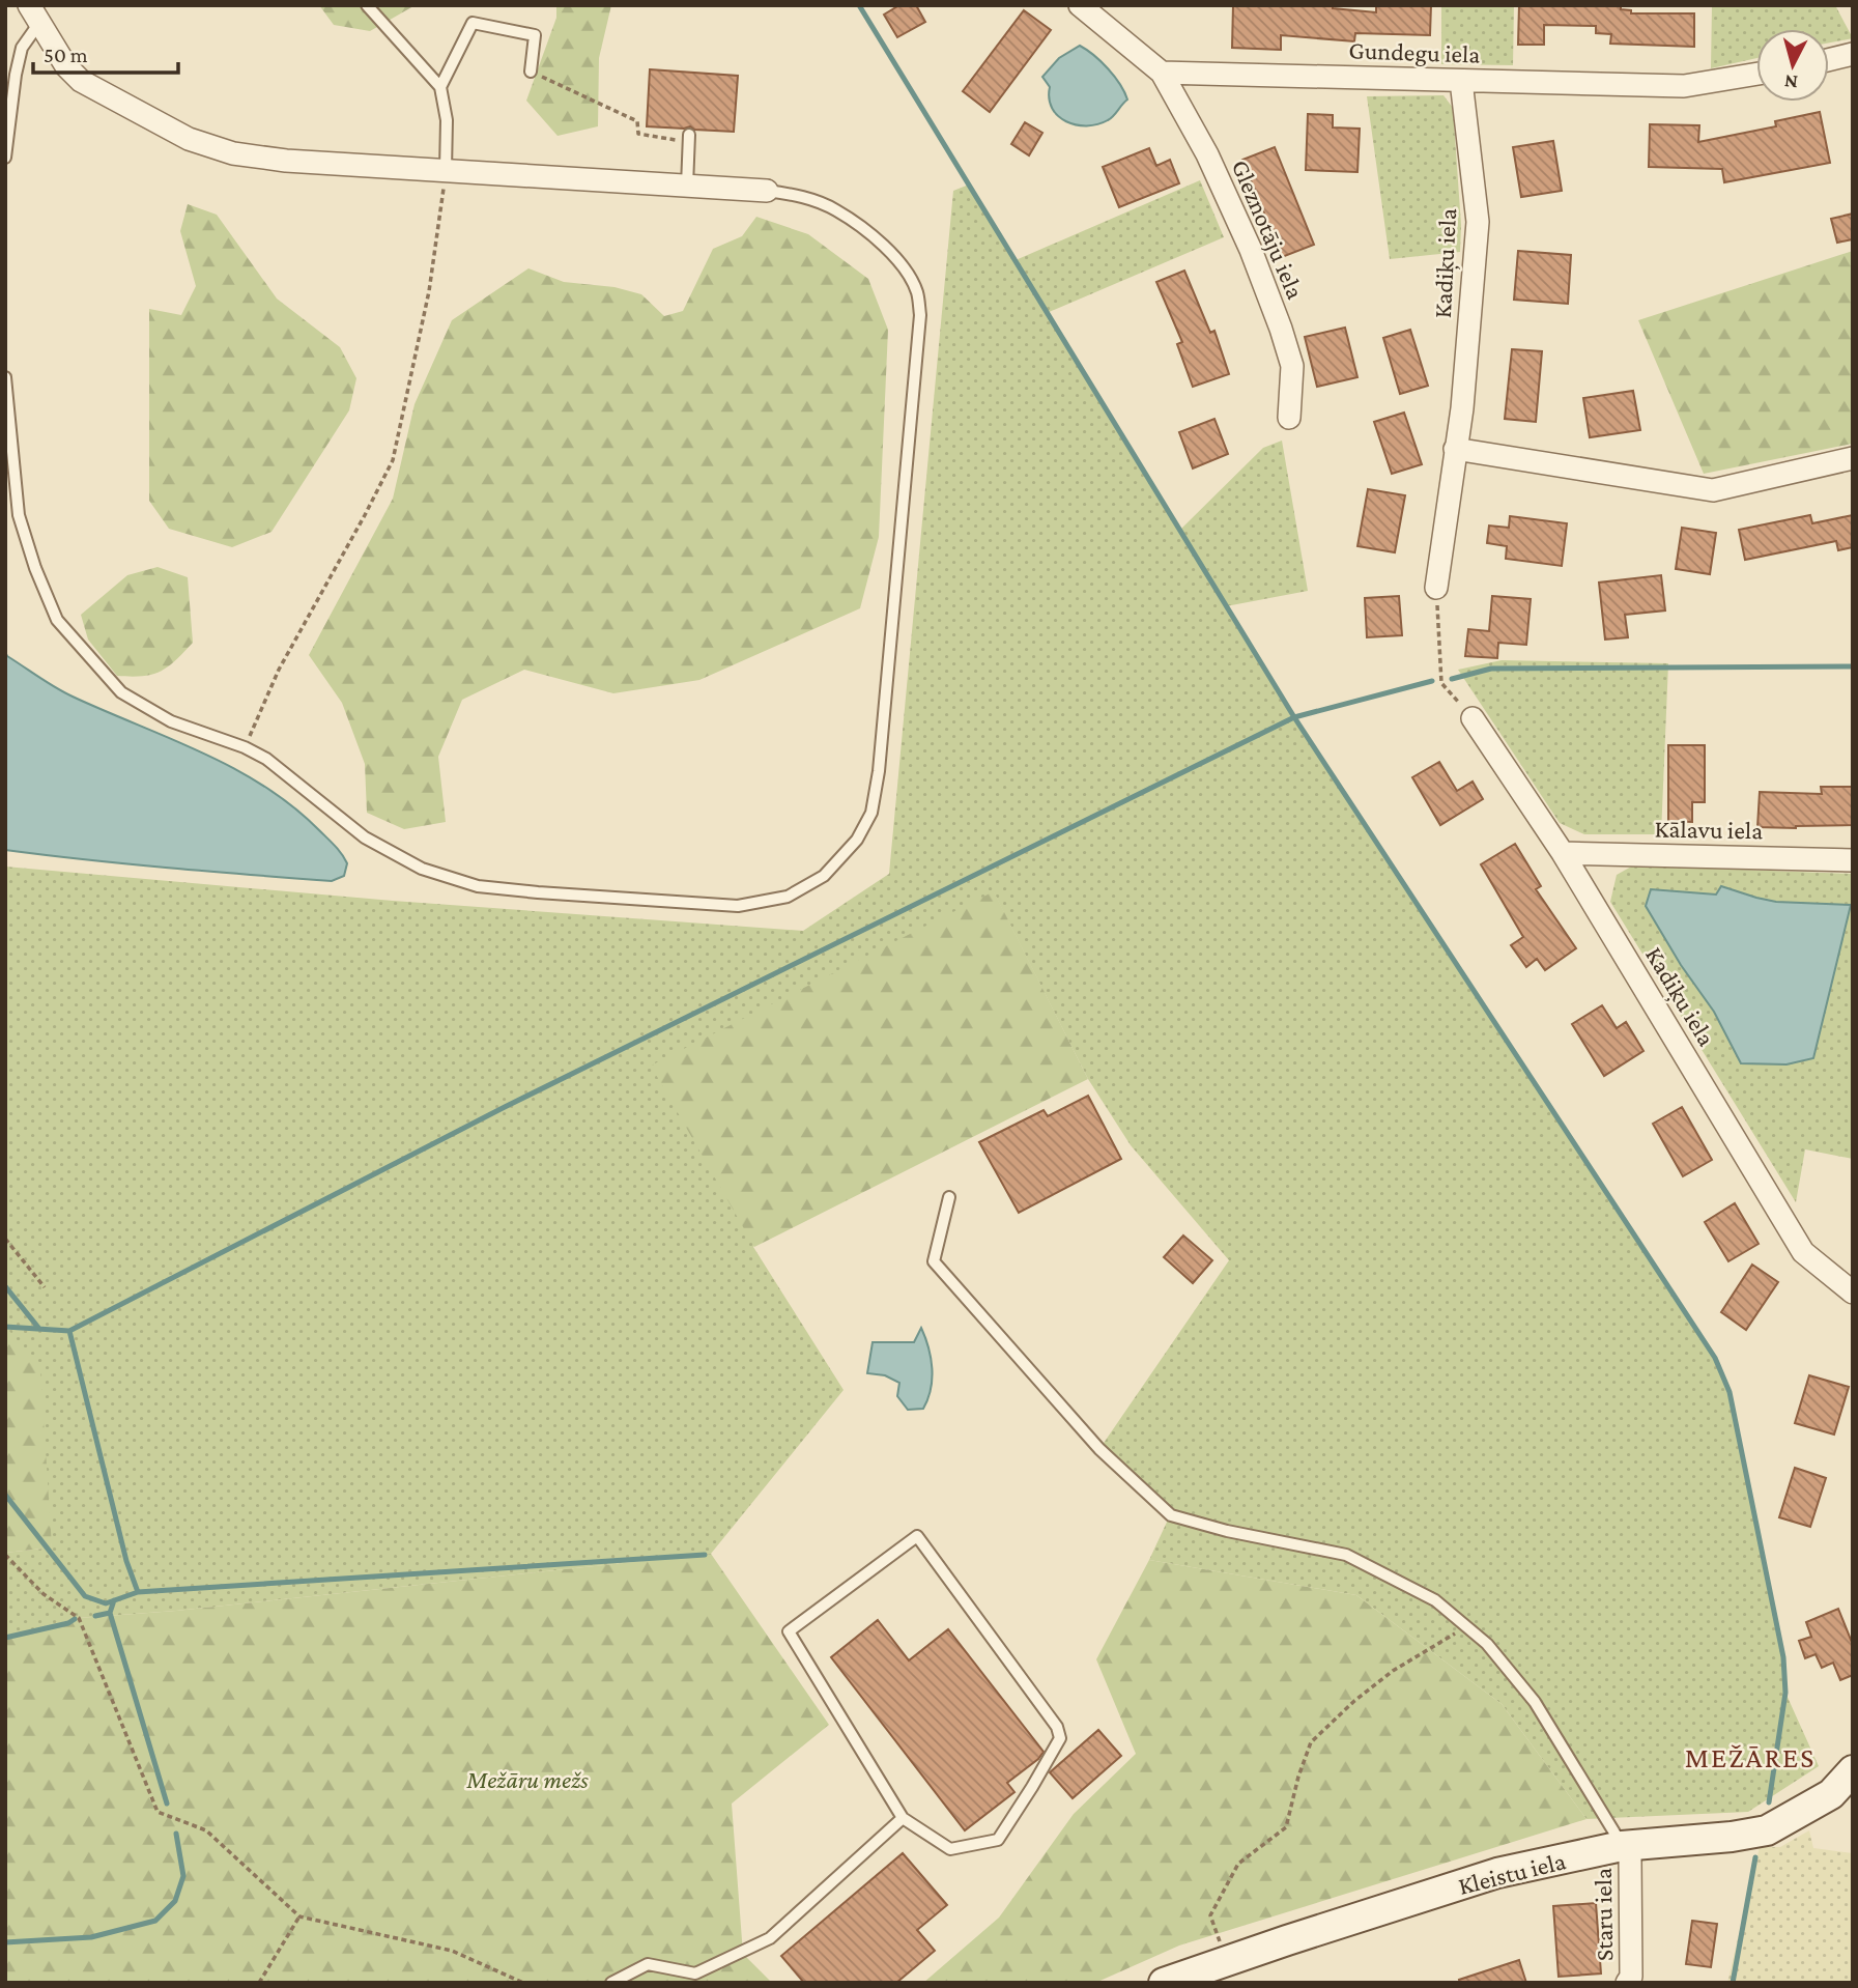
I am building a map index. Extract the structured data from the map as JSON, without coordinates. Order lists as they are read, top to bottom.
{
  "streets": {
    "street": [
      "Gundegu iela",
      "Gleznotāju iela",
      "Kadiķu iela",
      "Kālavu iela",
      "Kleistu iela",
      "Staru iela"
    ]
  },
  "crossings": [
    ["Gundegu iela", "Gleznotāju iela"],
    ["Gundegu iela", "Kadiķu iela"],
    ["Kadiķu iela", "Kālavu iela"],
    ["Kleistu iela", "Staru iela"]
  ],
  "districts": ["MEŽĀRES"],
  "parks": ["Mežāru mežs"],
  "scale_bar": "50 m",
  "north": "bottom"
}
